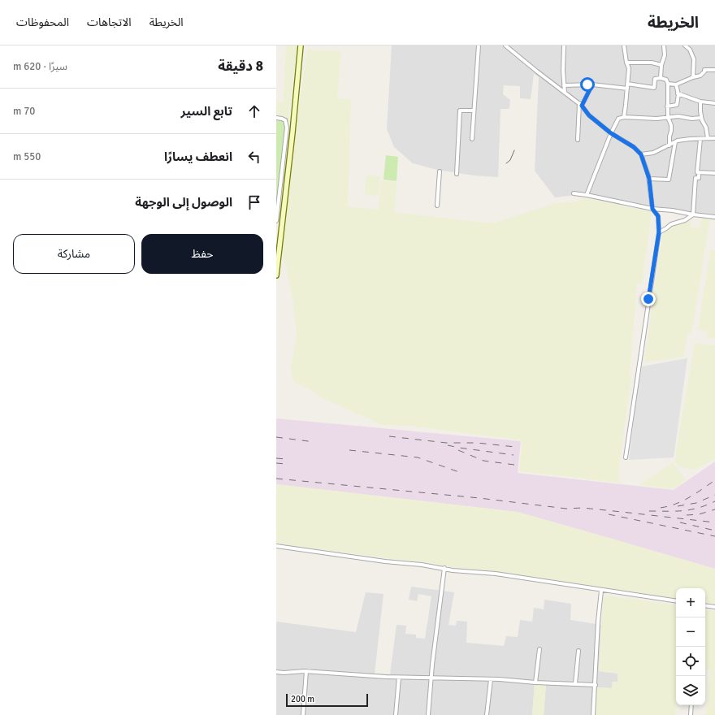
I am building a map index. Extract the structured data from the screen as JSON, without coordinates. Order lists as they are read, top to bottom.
{
  "scale_bar": "200 m",
  "page": {
    "header": "الخريطة",
    "nav": ["الخريطة", "الاتجاهات", "المحفوظات"],
    "heading": ["8 دقيقة", "سيرًا · 620 m"],
    "list": [
      ["تابع السير", "70 m"],
      ["انعطف يسارًا", "550 m"],
      "الوصول إلى الوجهة"
    ],
    "buttons": ["حفظ", "مشاركة"],
    "map_buttons": ["+", "−"],
    "scale": "200 m"
  }
}
